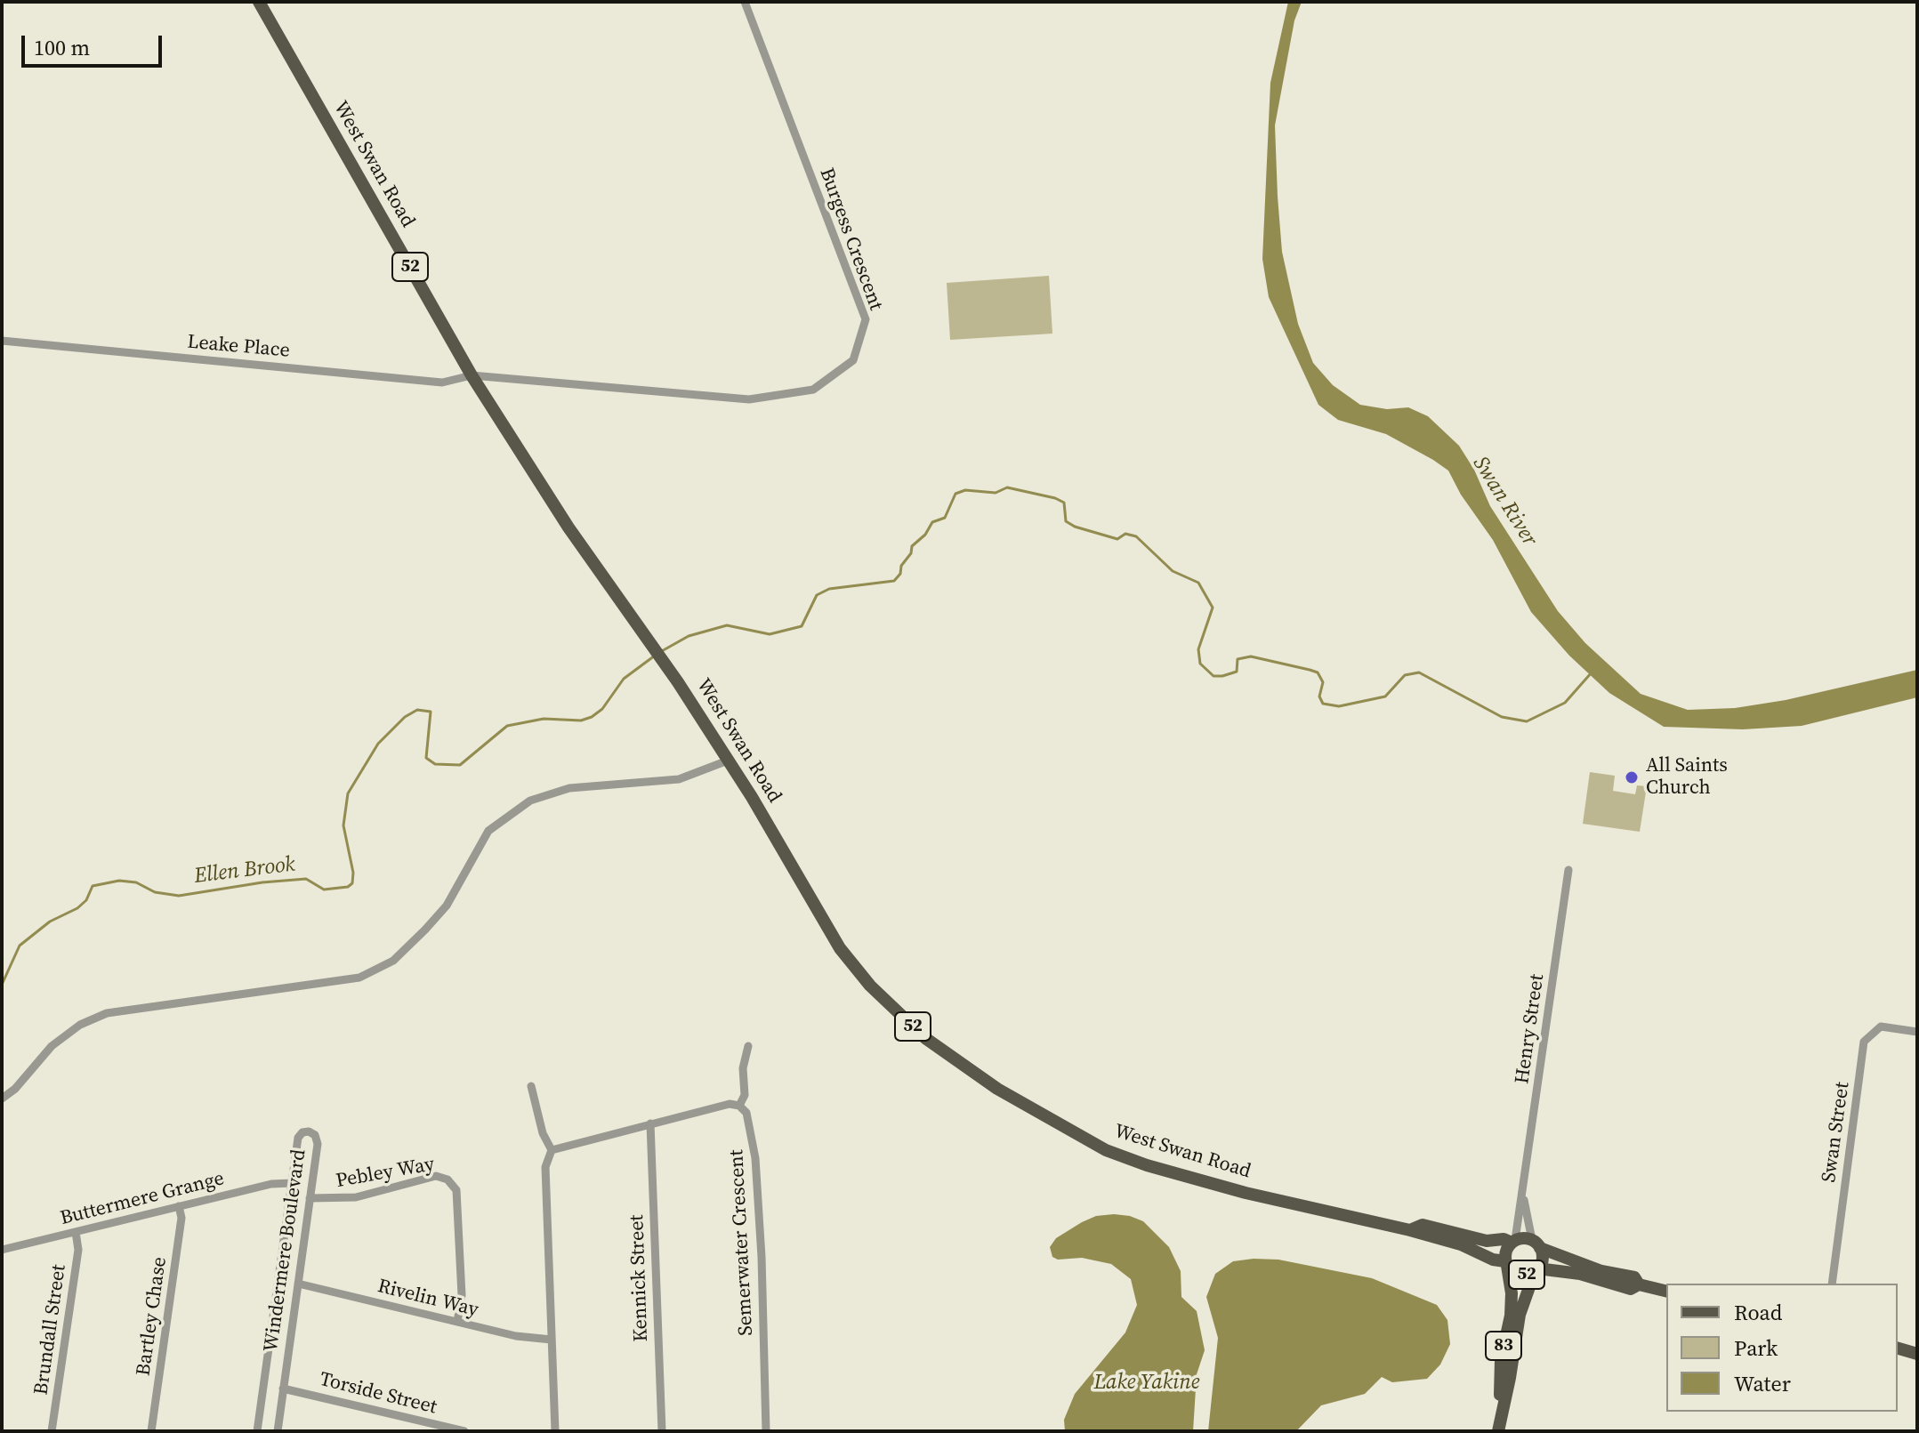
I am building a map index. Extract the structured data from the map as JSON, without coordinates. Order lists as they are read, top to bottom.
{
  "streets": {
    "main road": ["West Swan Road", "52", "83"],
    "street": [
      "Burgess Crescent",
      "Leake Place",
      "Henry Street",
      "Swan Street",
      "Pebley Way",
      "Buttermere Grange",
      "Semerwater Crescent",
      "Windermere Boulevard",
      "Kennick Street",
      "Rivelin Way",
      "Bartley Chase",
      "Brundall Street",
      "Torside Street"
    ]
  },
  "crossings": [
    ["West Swan Road", "Burgess Crescent"],
    ["West Swan Road", "52"],
    ["West Swan Road", "Leake Place"],
    ["West Swan Road", "Henry Street"],
    ["West Swan Road", "83"],
    ["Burgess Crescent", "Leake Place"],
    ["52", "Henry Street"],
    ["52", "83"],
    ["Henry Street", "83"],
    ["Pebley Way", "Windermere Boulevard"],
    ["Pebley Way", "Rivelin Way"],
    ["Buttermere Grange", "Windermere Boulevard"],
    ["Buttermere Grange", "Bartley Chase"],
    ["Buttermere Grange", "Brundall Street"],
    ["Windermere Boulevard", "Rivelin Way"],
    ["Windermere Boulevard", "Torside Street"]
  ],
  "water": ["Swan River", "Ellen Brook", "Lake Yakine"],
  "places": ["All Saints Church"],
  "legend": ["Road", "Park", "Water"],
  "scale_bar": "100 m"
}
